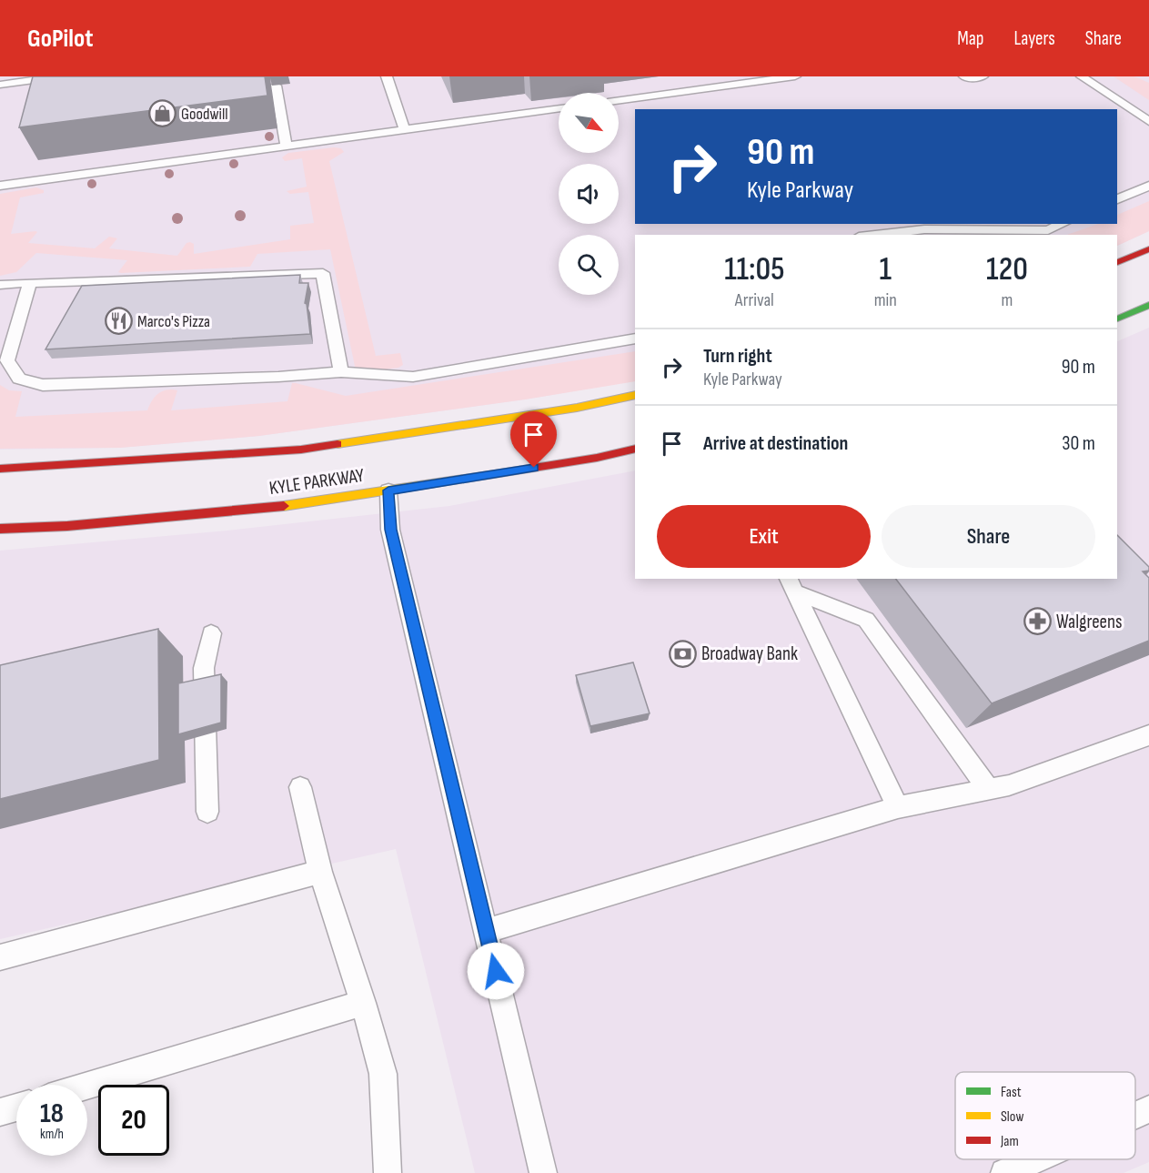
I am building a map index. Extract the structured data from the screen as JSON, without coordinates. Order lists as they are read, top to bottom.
{
  "streets": {
    "street": ["KYLE PARKWAY"]
  },
  "places": {
    "shop": ["Goodwill"],
    "restaurant": ["Marco's Pizza"],
    "pharmacy": ["Walgreens"],
    "bank": ["Broadway Bank"]
  },
  "legend": ["Fast", "Slow", "Jam"],
  "north": "bottom right",
  "page": {
    "header": "GoPilot",
    "nav": ["Map", "Layers", "Share"],
    "turn": ["90 m", "Kyle Parkway"],
    "eta": [
      "11:05",
      "Arrival",
      "1",
      "min",
      "120",
      "m"
    ],
    "list": [
      {
        "name": "Turn right",
        "note": "Kyle Parkway",
        "value": "90 m"
      },
      {
        "name": "Arrive at destination",
        "value": "30 m"
      }
    ],
    "buttons": ["Exit", "Share"],
    "speed": "18 km/h",
    "limit": "20"
  }
}
